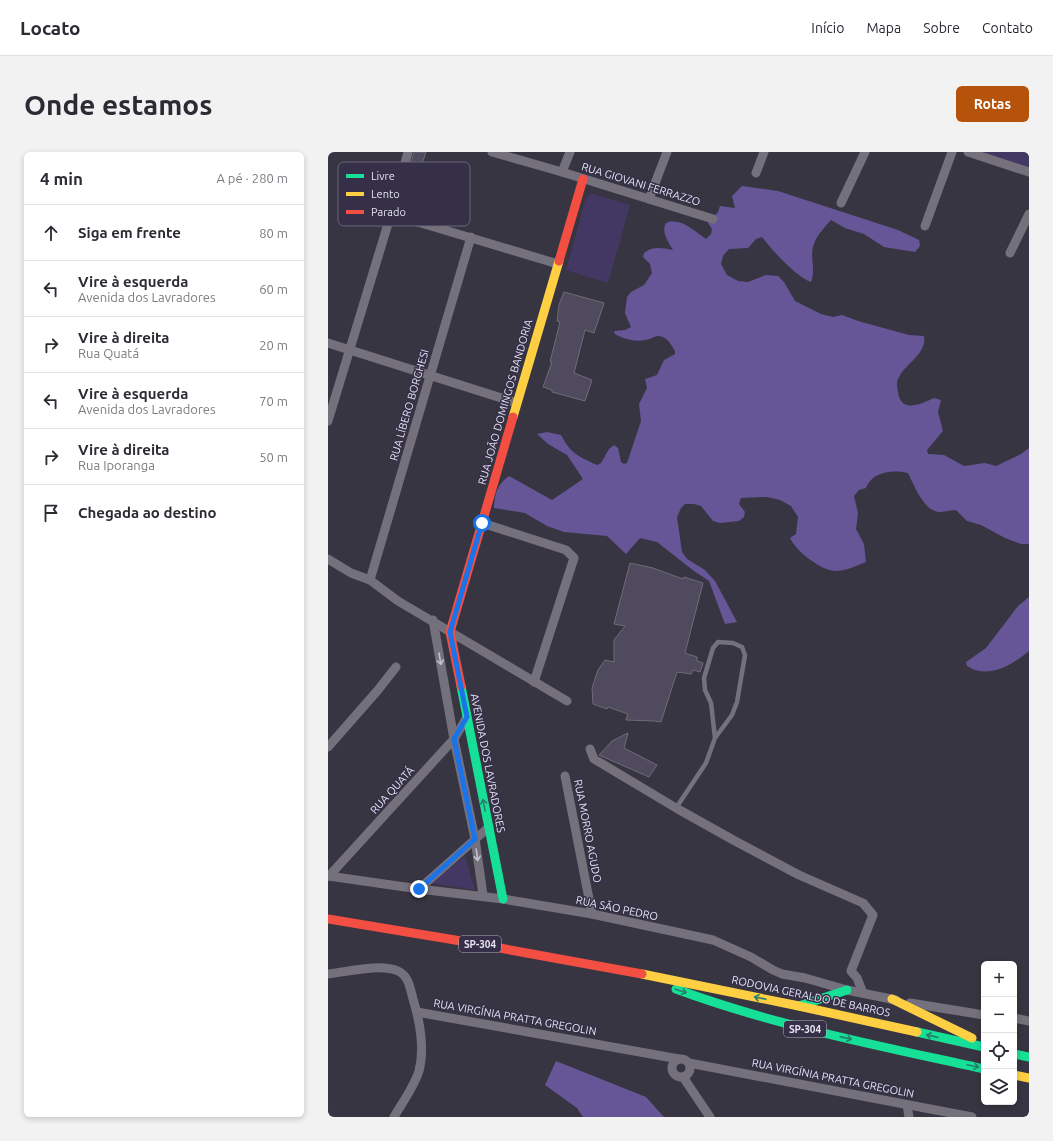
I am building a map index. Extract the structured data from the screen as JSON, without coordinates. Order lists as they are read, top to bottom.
{
  "streets": {
    "main road": [
      "RUA JOÃO DOMINGOS BANDORIA",
      "AVENIDA DOS LAVRADORES",
      "SP-304",
      "RODOVIA GERALDO DE BARROS"
    ],
    "street": [
      "RUA GIOVANI FERRAZZO",
      "RUA LÍBERO BORGHESI",
      "RUA QUATÁ",
      "RUA MORRO AGUDO",
      "RUA SÃO PEDRO",
      "RUA VIRGÍNIA PRATTA GREGOLIN"
    ]
  },
  "crossings": [
    ["RUA GIOVANI FERRAZZO", "RUA JOÃO DOMINGOS BANDORIA"],
    ["RUA JOÃO DOMINGOS BANDORIA", "AVENIDA DOS LAVRADORES"],
    ["AVENIDA DOS LAVRADORES", "RUA QUATÁ"],
    ["AVENIDA DOS LAVRADORES", "RUA SÃO PEDRO"],
    ["RUA QUATÁ", "RUA SÃO PEDRO"],
    ["RUA MORRO AGUDO", "RUA SÃO PEDRO"]
  ],
  "one_way": ["AVENIDA DOS LAVRADORES"],
  "legend": ["Livre", "Lento", "Parado"],
  "page": {
    "header": "Locato",
    "nav": [
      "Início",
      "Mapa",
      "Sobre",
      "Contato"
    ],
    "buttons": "Rotas",
    "title": "Onde estamos",
    "heading": ["4 min", "A pé · 280 m"],
    "list": [
      ["Siga em frente", "80 m"],
      ["Vire à esquerda", "Avenida dos Lavradores", "60 m"],
      ["Vire à direita", "Rua Quatá", "20 m"],
      ["Vire à esquerda", "Avenida dos Lavradores", "70 m"],
      ["Vire à direita", "Rua Iporanga", "50 m"],
      "Chegada ao destino"
    ],
    "map_buttons": ["+", "−"]
  }
}
